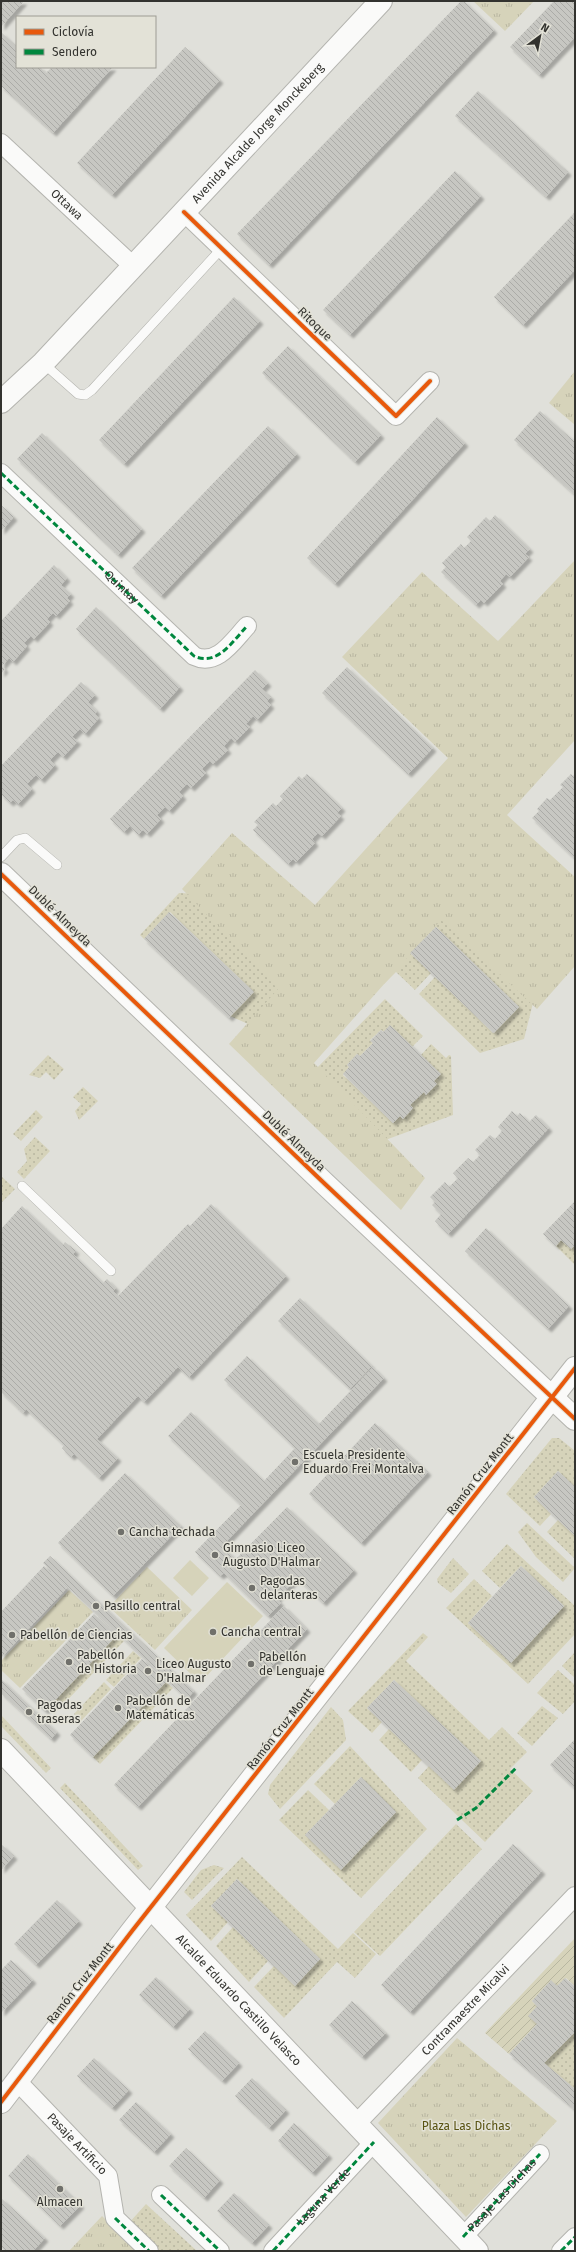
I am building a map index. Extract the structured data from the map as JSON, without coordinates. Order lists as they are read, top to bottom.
{
  "streets": {
    "main road": [
      "Avenida Alcalde Jorge Monckeberg",
      "Dublé Almeyda",
      "Ramón Cruz Montt",
      "Alcalde Eduardo Castillo Velasco"
    ],
    "street": [
      "Ottawa",
      "Ritoque",
      "Quintay",
      "Contramaestre Micalvi",
      "Pasaje Artificio",
      "Pasaje Las Dichas",
      "Laguna Verde"
    ]
  },
  "crossings": [
    ["Avenida Alcalde Jorge Monckeberg", "Ottawa"],
    ["Avenida Alcalde Jorge Monckeberg", "Ritoque"],
    ["Dublé Almeyda", "Ramón Cruz Montt"],
    ["Ramón Cruz Montt", "Alcalde Eduardo Castillo Velasco"],
    ["Ramón Cruz Montt", "Pasaje Artificio"],
    ["Alcalde Eduardo Castillo Velasco", "Contramaestre Micalvi"],
    ["Alcalde Eduardo Castillo Velasco", "Pasaje Las Dichas"],
    ["Alcalde Eduardo Castillo Velasco", "Laguna Verde"]
  ],
  "parks": ["Plaza Las Dichas"],
  "places": [
    "Escuela Presidente Eduardo Frei Montalva",
    "Cancha techada",
    "Gimnasio Liceo Augusto D'Halmar",
    "Pagodas delanteras",
    "Pasillo central",
    "Cancha central",
    "Pabellón de Ciencias",
    "Pabellón de Historia",
    "Pabellón de Lenguaje",
    "Liceo Augusto D'Halmar",
    "Pabellón de Matemáticas",
    "Pagodas traseras",
    "Almacen"
  ],
  "legend": ["Ciclovía", "Sendero"],
  "north": "top right"
}
